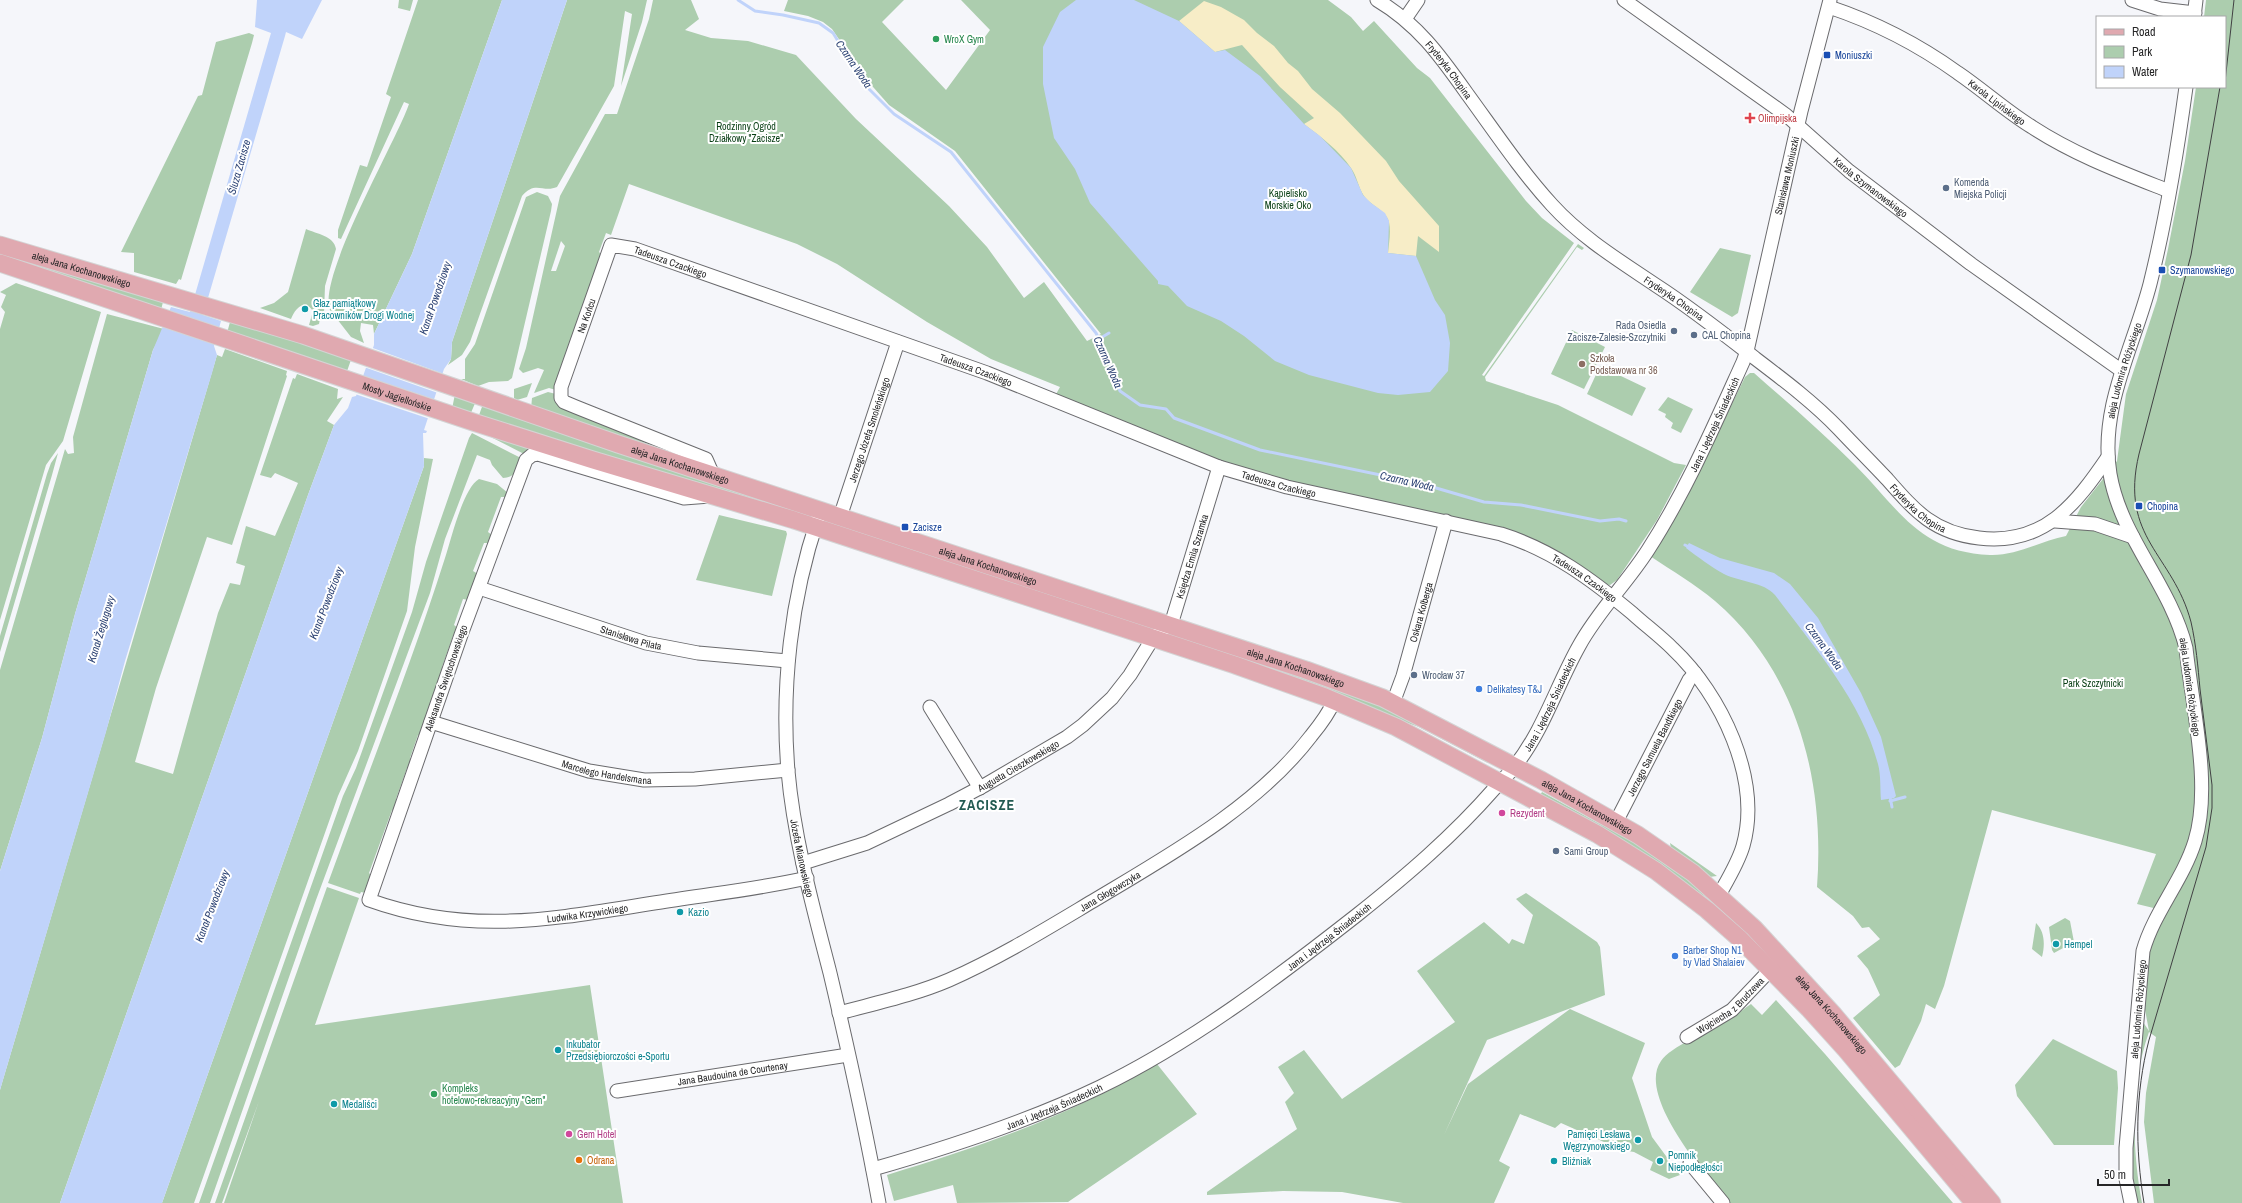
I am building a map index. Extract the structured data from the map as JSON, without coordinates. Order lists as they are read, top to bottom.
{
  "streets": {
    "main road": ["aleja Jana Kochanowskiego", "Mosty Jagiellońskie"],
    "street": [
      "Fryderyka Chopina",
      "Karola Lipińskiego",
      "Stanisława Moniuszki",
      "Karola Szymanowskiego",
      "Tadeusza Czackiego",
      "Na Końcu",
      "aleja Ludomira Różyckiego",
      "Jana i Jędrzeja Śniadeckich",
      "Jerzego Józefa Smoleńskiego",
      "Księdza Emila Szramka",
      "Oskara Kolberga",
      "Stanisława Pilata",
      "Aleksandra Świętochowskiego",
      "Jerzego Samuela Bandtkiego",
      "Augusta Cieszkowskiego",
      "Marcelego Handelsmana",
      "Józefa Mianowskiego",
      "Jana Głogowczyka",
      "Ludwika Krzywickiego",
      "Wojciecha z Brudzewa",
      "Jana Baudouina de Courtenay"
    ]
  },
  "crossings": [
    ["Fryderyka Chopina", "Stanisława Moniuszki"],
    ["Fryderyka Chopina", "aleja Ludomira Różyckiego"],
    ["Fryderyka Chopina", "Jana i Jędrzeja Śniadeckich"],
    ["Karola Lipińskiego", "Stanisława Moniuszki"],
    ["Karola Lipińskiego", "aleja Ludomira Różyckiego"],
    ["Stanisława Moniuszki", "Karola Szymanowskiego"],
    ["Stanisława Moniuszki", "Jana i Jędrzeja Śniadeckich"],
    ["Karola Szymanowskiego", "aleja Ludomira Różyckiego"],
    ["Tadeusza Czackiego", "aleja Jana Kochanowskiego"],
    ["Tadeusza Czackiego", "Na Końcu"],
    ["Tadeusza Czackiego", "Jana i Jędrzeja Śniadeckich"],
    ["Tadeusza Czackiego", "Jerzego Józefa Smoleńskiego"],
    ["Tadeusza Czackiego", "Księdza Emila Szramka"],
    ["Tadeusza Czackiego", "Oskara Kolberga"],
    ["Tadeusza Czackiego", "Jerzego Samuela Bandtkiego"],
    ["aleja Jana Kochanowskiego", "Na Końcu"],
    ["aleja Jana Kochanowskiego", "Mosty Jagiellońskie"],
    ["aleja Jana Kochanowskiego", "Jana i Jędrzeja Śniadeckich"],
    ["aleja Jana Kochanowskiego", "Jerzego Józefa Smoleńskiego"],
    ["aleja Jana Kochanowskiego", "Księdza Emila Szramka"],
    ["aleja Jana Kochanowskiego", "Oskara Kolberga"],
    ["aleja Jana Kochanowskiego", "Aleksandra Świętochowskiego"],
    ["aleja Jana Kochanowskiego", "Jerzego Samuela Bandtkiego"],
    ["aleja Jana Kochanowskiego", "Augusta Cieszkowskiego"],
    ["aleja Jana Kochanowskiego", "Józefa Mianowskiego"],
    ["aleja Jana Kochanowskiego", "Jana Głogowczyka"],
    ["aleja Jana Kochanowskiego", "Wojciecha z Brudzewa"],
    ["Jana i Jędrzeja Śniadeckich", "Józefa Mianowskiego"],
    ["Księdza Emila Szramka", "Augusta Cieszkowskiego"],
    ["Stanisława Pilata", "Aleksandra Świętochowskiego"],
    ["Stanisława Pilata", "Józefa Mianowskiego"],
    ["Aleksandra Świętochowskiego", "Marcelego Handelsmana"],
    ["Aleksandra Świętochowskiego", "Ludwika Krzywickiego"],
    ["Augusta Cieszkowskiego", "Józefa Mianowskiego"],
    ["Marcelego Handelsmana", "Józefa Mianowskiego"],
    ["Józefa Mianowskiego", "Jana Głogowczyka"],
    ["Józefa Mianowskiego", "Ludwika Krzywickiego"],
    ["Józefa Mianowskiego", "Jana Baudouina de Courtenay"]
  ],
  "districts": ["ZACISZE"],
  "water": [
    "Czarna Woda",
    "Śluza Zacisze",
    "Kanał Powodziowy",
    "Kanał Żeglugowy"
  ],
  "parks": ["Rodzinny Ogród Działkowy \"Zacisze\"", "Kąpielisko Morskie Oko", "Park Szczytnicki"],
  "places": {
    "other": [
      "WroX Gym",
      "Komenda Miejska Policji",
      "Głaz pamiątkowy Pracowników Drogi Wodnej",
      "Rada Osiedla Zacisze-Zalesie-Szczytniki",
      "CAL Chopina",
      "Szkoła Podstawowa nr 36",
      "Wrocław 37",
      "Delikatesy T&J",
      "Rezydent",
      "Sami Group",
      "Kazio",
      "Hempel",
      "Barber Shop N1 by Vlad Shalaiev",
      "Inkubator Przedsiębiorczości e-Sportu",
      "Kompleks hotelowo-rekreacyjny \"Gem\"",
      "Medaliści",
      "Gem Hotel",
      "Pamięci Lesława Węgrzynowskiego",
      "Odrana",
      "Bliźniak",
      "Pomnik Niepodłegłości"
    ],
    "transit": [
      "Moniuszki",
      "Szymanowskiego",
      "Chopina",
      "Zacisze"
    ],
    "health": ["Olimpijska"]
  },
  "legend": ["Road", "Park", "Water"],
  "scale_bar": "50 m"
}
